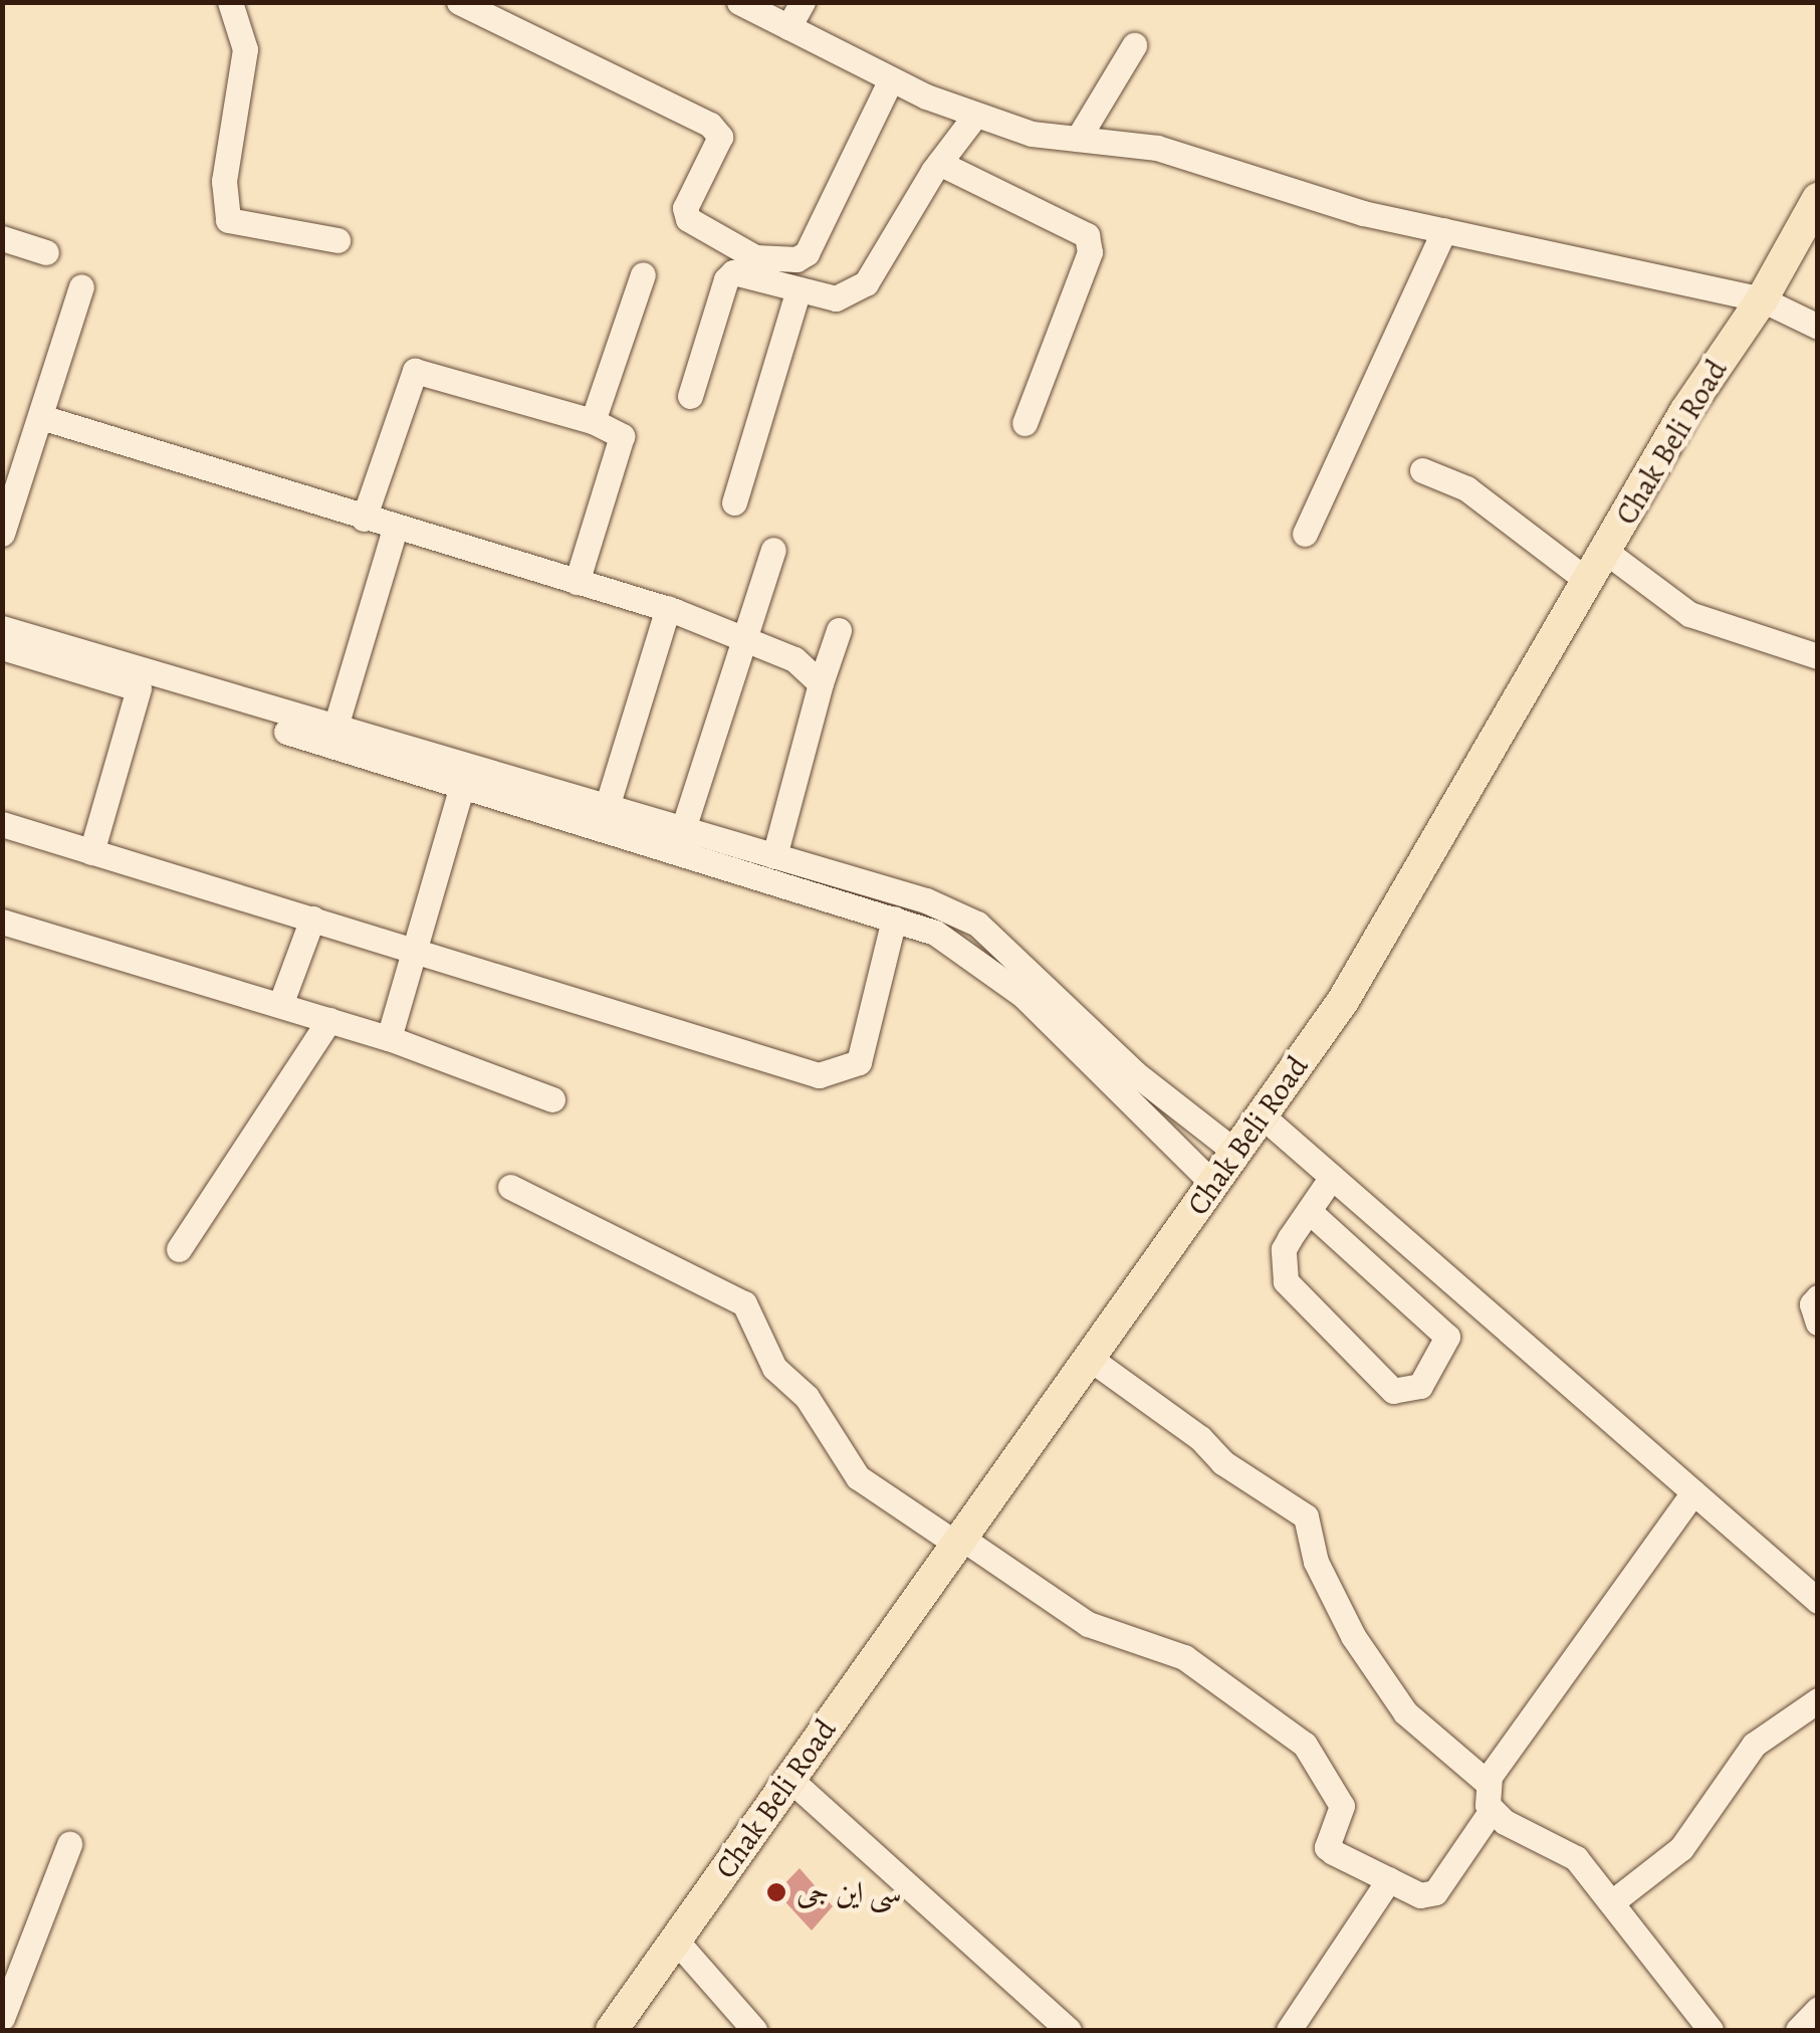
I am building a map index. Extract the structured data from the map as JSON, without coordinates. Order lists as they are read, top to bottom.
{
  "streets": {
    "main road": ["Chak Beli Road"]
  },
  "places": ["سی این جی"]
}
